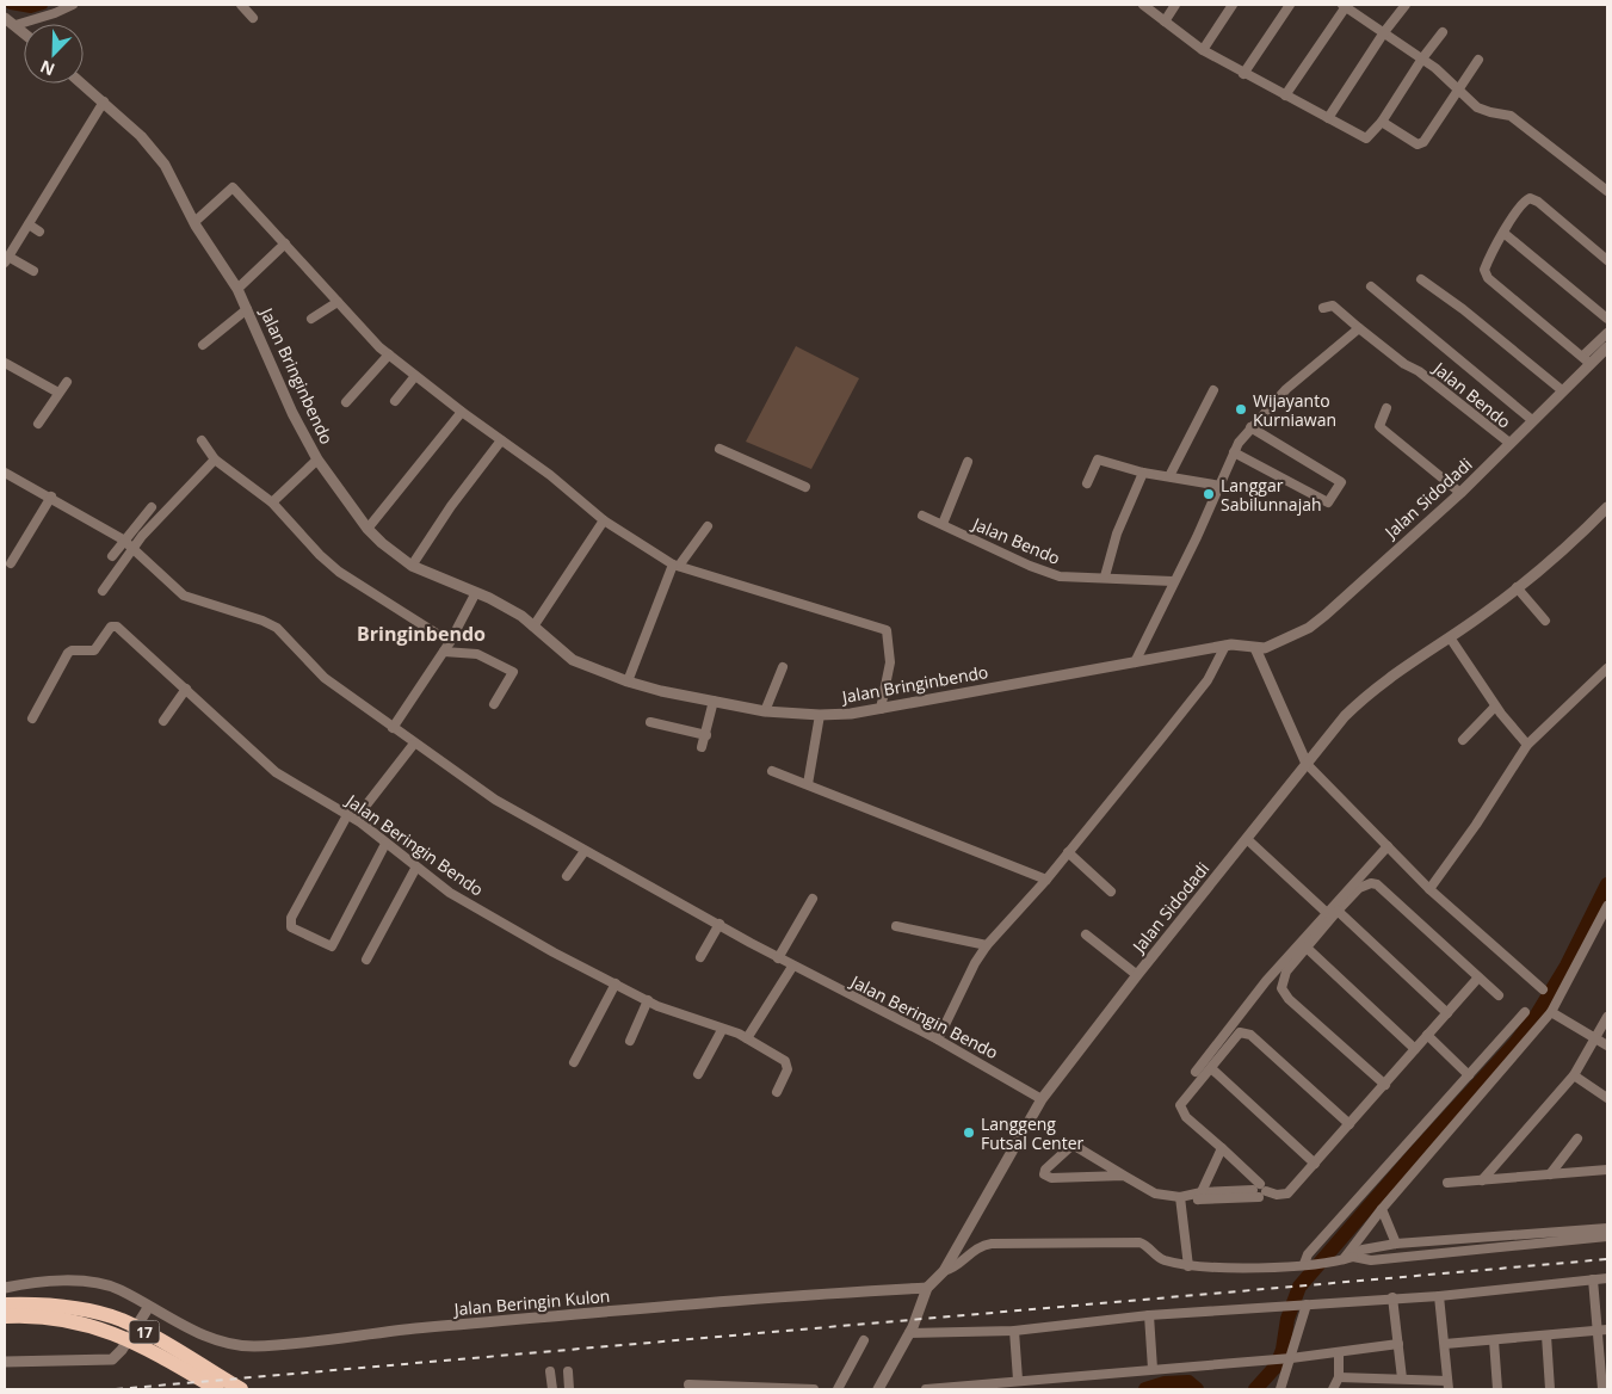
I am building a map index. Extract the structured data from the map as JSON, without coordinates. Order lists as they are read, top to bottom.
{
  "streets": {
    "highway": ["17"],
    "street": [
      "Jalan Bringinbendo",
      "Jalan Bendo",
      "Jalan Sidodadi",
      "Jalan Beringin Bendo",
      "Jalan Beringin Kulon"
    ]
  },
  "crossings": [
    ["Jalan Bringinbendo", "Jalan Sidodadi"],
    ["Jalan Bendo", "Jalan Sidodadi"],
    ["Jalan Sidodadi", "Jalan Beringin Bendo"]
  ],
  "districts": ["Bringinbendo"],
  "places": ["Wijayanto Kurniawan", "Langgar Sabilunnajah", "Langgeng Futsal Center"],
  "north": "bottom left"
}
